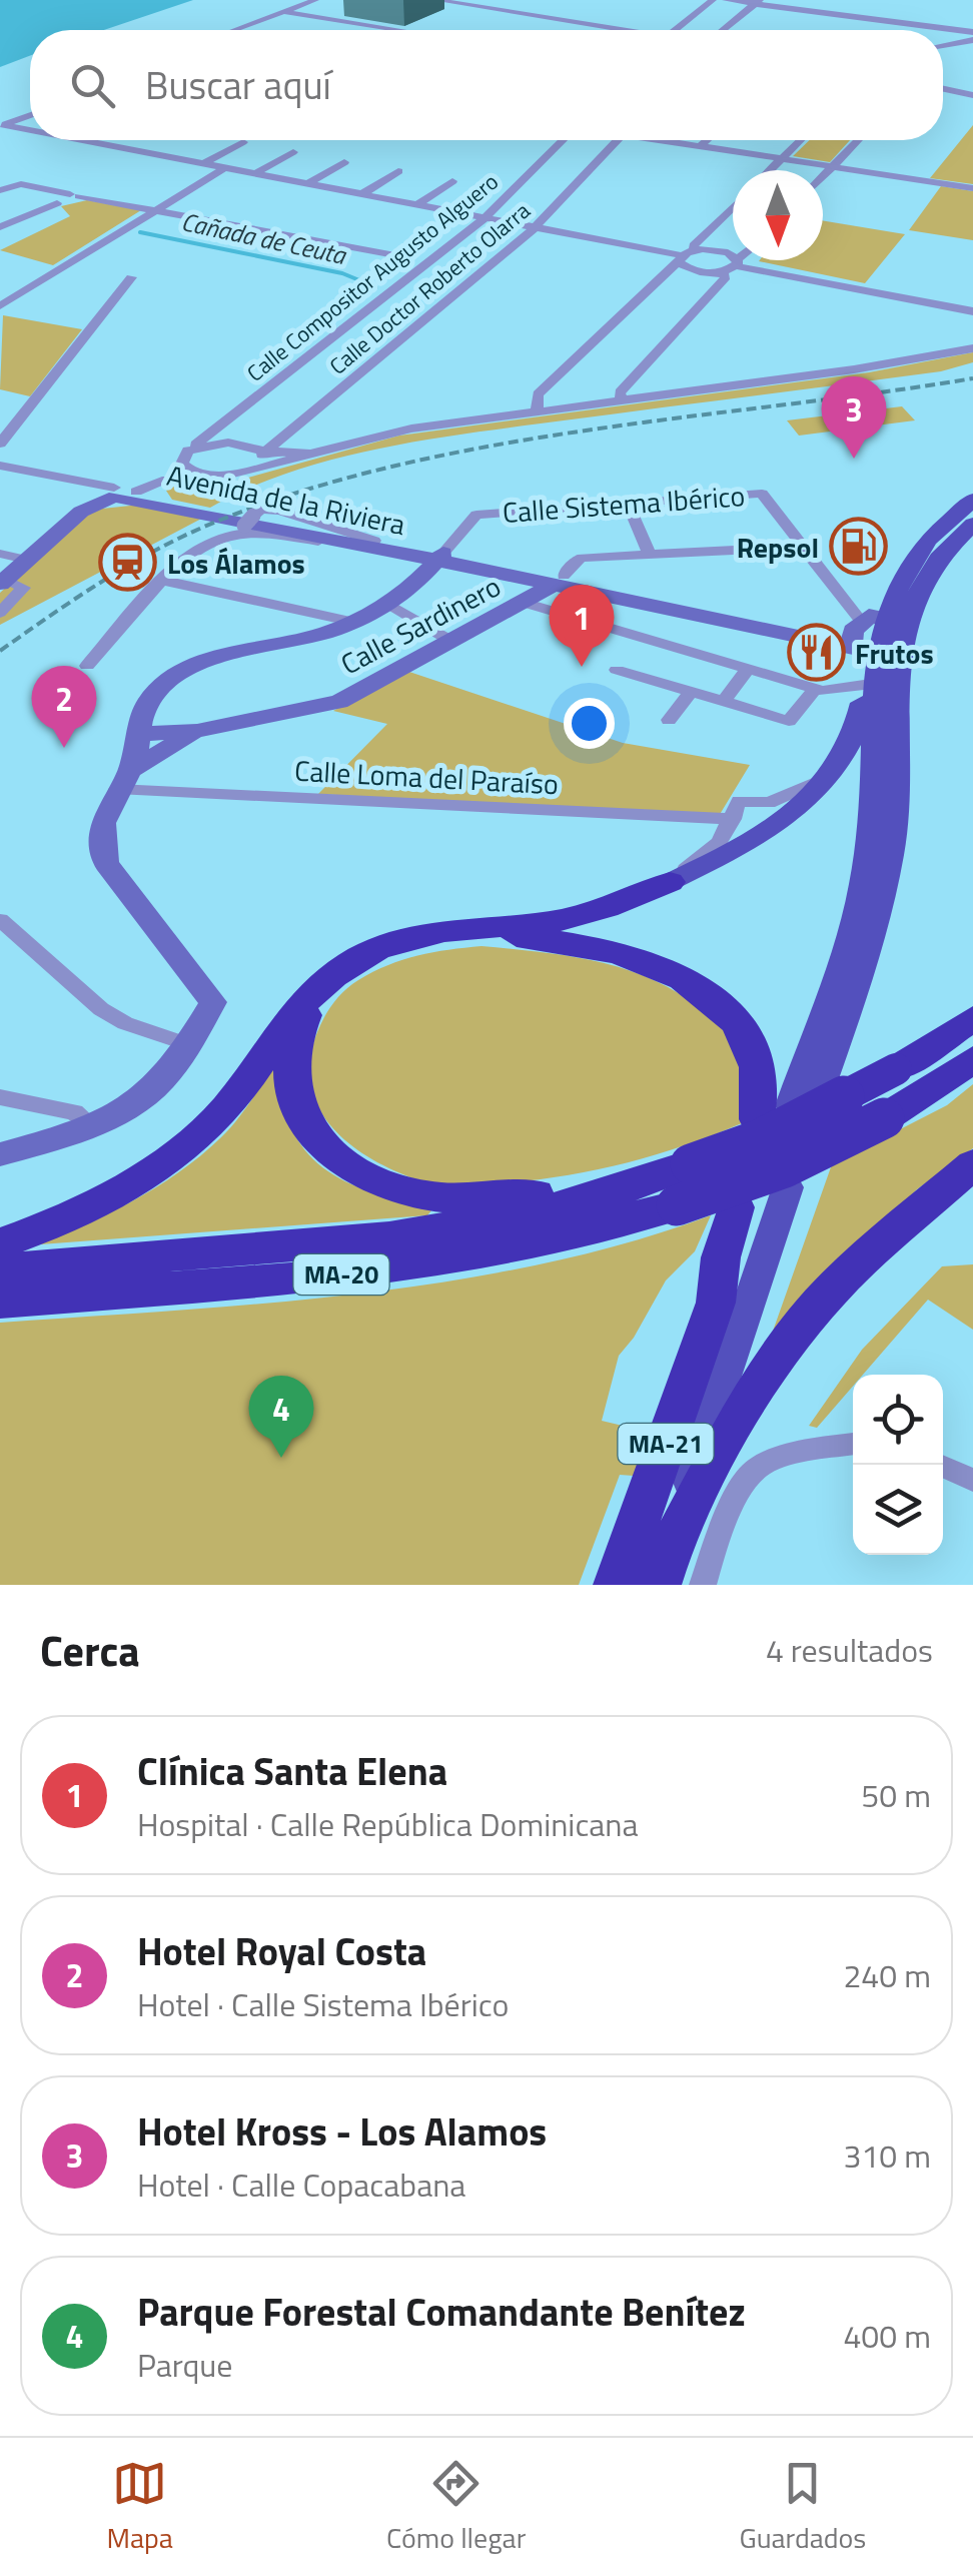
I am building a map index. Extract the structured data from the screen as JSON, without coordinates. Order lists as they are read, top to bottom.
{
  "streets": {
    "highway": ["MA-20", "MA-21"],
    "street": [
      "Calle Compositor Augusto Alguero",
      "Calle Doctor Roberto Olarra",
      "Avenida de la Riviera",
      "Calle Sistema Ibérico",
      "Calle Sardinero",
      "Calle Loma del Paraíso"
    ]
  },
  "crossings": [
    ["Calle Compositor Augusto Alguero", "Avenida de la Riviera"],
    ["Avenida de la Riviera", "Calle Sistema Ibérico"],
    ["Avenida de la Riviera", "Calle Sardinero"],
    ["Calle Sistema Ibérico", "Calle Sardinero"],
    ["Calle Sistema Ibérico", "Calle Loma del Paraíso"],
    ["Calle Sardinero", "Calle Loma del Paraíso"]
  ],
  "water": ["Cañada de Ceuta"],
  "places": {
    "fuel station": ["Repsol"],
    "station": ["Los Álamos"],
    "restaurant": ["Frutos"]
  },
  "north": "bottom",
  "page": {
    "search": "Buscar aquí",
    "pins": [
      "3",
      "1",
      "2",
      "4"
    ],
    "heading": ["Cerca", "4 resultados"],
    "list": [
      {
        "mark": "1",
        "name": "Clínica Santa Elena",
        "note": "Hospital · Calle República Dominicana",
        "value": "50 m"
      },
      {
        "mark": "2",
        "name": "Hotel Royal Costa",
        "note": "Hotel · Calle Sistema Ibérico",
        "value": "240 m"
      },
      {
        "mark": "3",
        "name": "Hotel Kross - Los Alamos",
        "note": "Hotel · Calle Copacabana",
        "value": "310 m"
      },
      {
        "mark": "4",
        "name": "Parque Forestal Comandante Benítez",
        "note": "Parque",
        "value": "400 m"
      }
    ],
    "nav": ["Mapa", "Cómo llegar", "Guardados"]
  }
}
